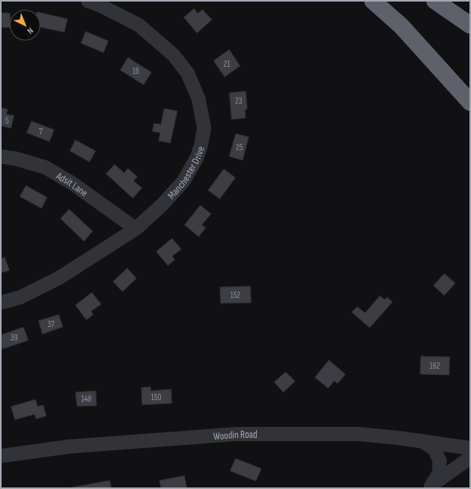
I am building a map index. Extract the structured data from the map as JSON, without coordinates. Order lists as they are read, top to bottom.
{
  "streets": {
    "street": ["Manchester Drive", "Adsit Lane", "Woodin Road"]
  },
  "crossings": [
    ["Manchester Drive", "Adsit Lane"]
  ],
  "house_numbers": [
    "21",
    "18",
    "23",
    "5",
    "7",
    "25",
    "152",
    "37",
    "39",
    "162",
    "150",
    "148"
  ],
  "north": "bottom right"
}
